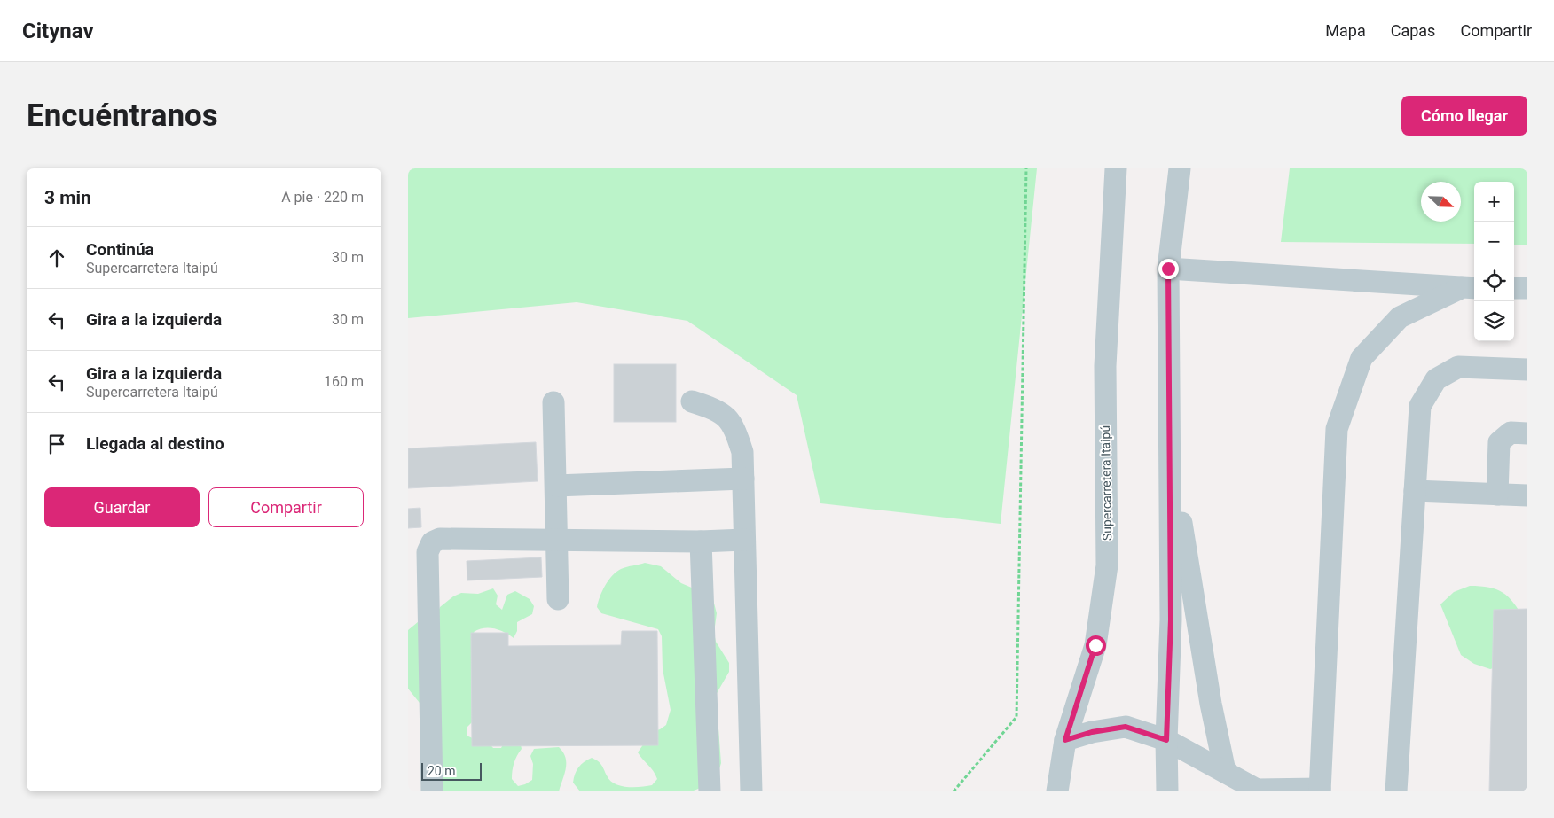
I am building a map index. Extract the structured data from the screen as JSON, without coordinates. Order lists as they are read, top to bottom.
{
  "streets": {
    "street": ["Supercarretera Itaipú"]
  },
  "scale_bar": "20 m",
  "north": "bottom right",
  "page": {
    "header": "Citynav",
    "nav": ["Mapa", "Capas", "Compartir"],
    "buttons": [
      "Cómo llegar",
      ["Guardar", "Compartir"]
    ],
    "title": "Encuéntranos",
    "heading": ["3 min", "A pie · 220 m"],
    "map_buttons": ["+", "−"],
    "list": [
      ["Continúa", "Supercarretera Itaipú", "30 m"],
      ["Gira a la izquierda", "30 m"],
      ["Gira a la izquierda", "Supercarretera Itaipú", "160 m"],
      "Llegada al destino"
    ],
    "scale": "20 m"
  }
}
